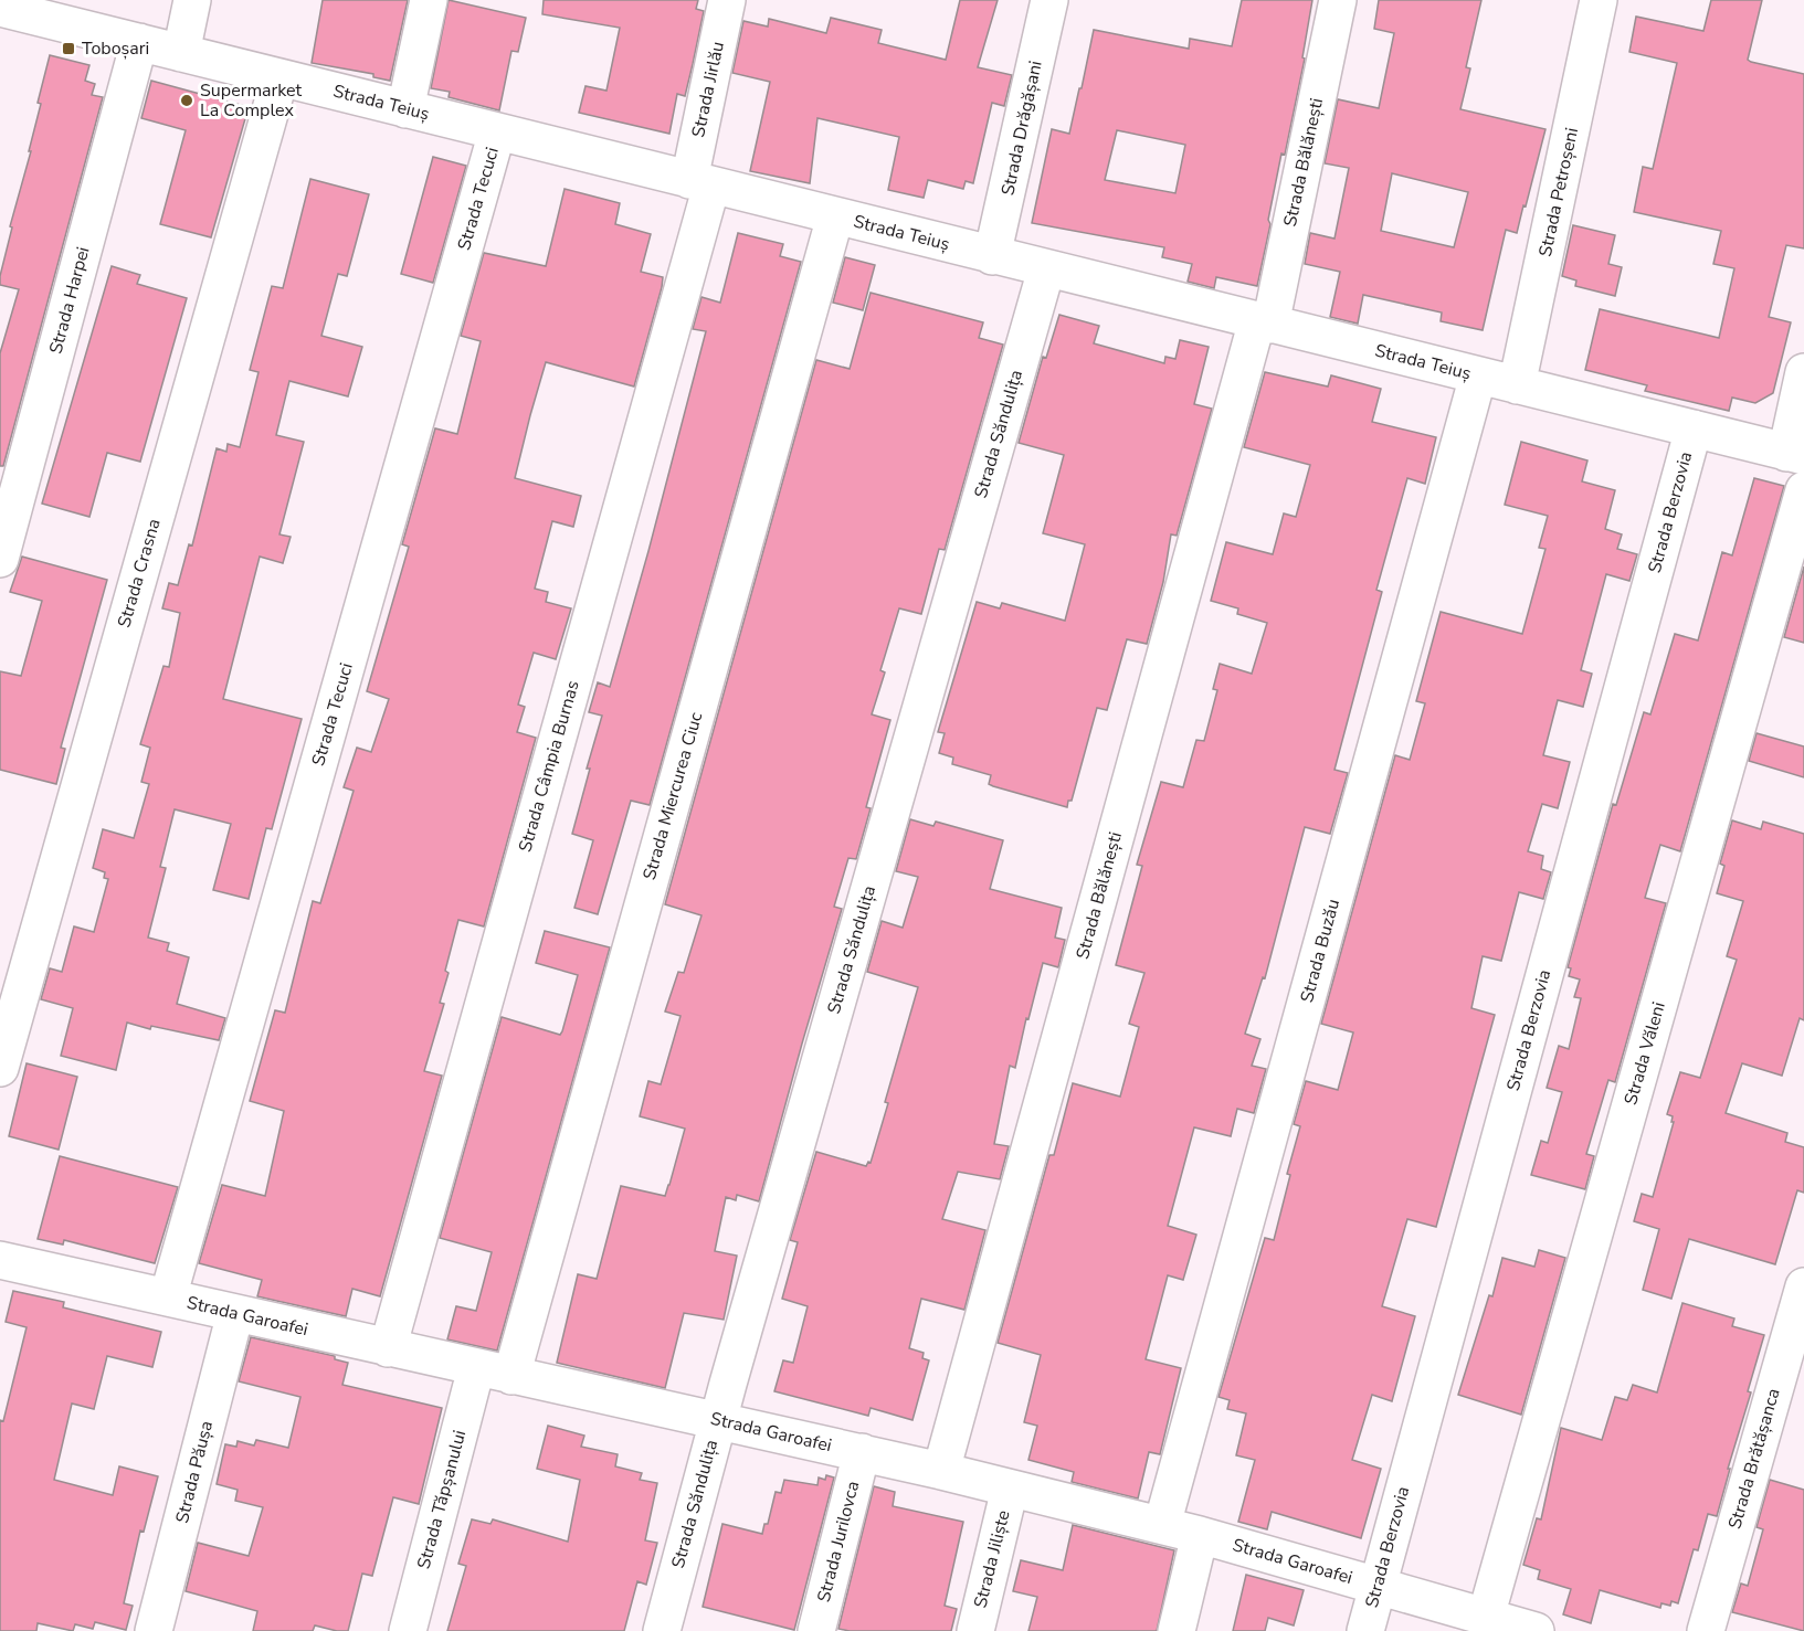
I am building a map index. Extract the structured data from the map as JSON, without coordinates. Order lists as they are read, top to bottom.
{
  "streets": {
    "street": [
      "Strada Jirlău",
      "Strada Teiuș",
      "Strada Drăgășani",
      "Strada Bălănești",
      "Strada Petroșeni",
      "Strada Tecuci",
      "Strada Harpei",
      "Strada Săndulița",
      "Strada Berzovia",
      "Strada Crasna",
      "Strada Câmpia Burnas",
      "Strada Miercurea Ciuc",
      "Strada Buzău",
      "Strada Văleni",
      "Strada Garoafei",
      "Strada Brătășanca",
      "Strada Păușa",
      "Strada Tăpșanului",
      "Strada Jurilovca",
      "Strada Jiliște"
    ]
  },
  "crossings": [
    ["Strada Jirlău", "Strada Teiuș"],
    ["Strada Jirlău", "Strada Câmpia Burnas"],
    ["Strada Teiuș", "Strada Drăgășani"],
    ["Strada Teiuș", "Strada Bălănești"],
    ["Strada Teiuș", "Strada Petroșeni"],
    ["Strada Teiuș", "Strada Tecuci"],
    ["Strada Teiuș", "Strada Harpei"],
    ["Strada Teiuș", "Strada Săndulița"],
    ["Strada Teiuș", "Strada Berzovia"],
    ["Strada Teiuș", "Strada Crasna"],
    ["Strada Teiuș", "Strada Câmpia Burnas"],
    ["Strada Teiuș", "Strada Miercurea Ciuc"],
    ["Strada Teiuș", "Strada Buzău"],
    ["Strada Bălănești", "Strada Garoafei"],
    ["Strada Tecuci", "Strada Garoafei"],
    ["Strada Săndulița", "Strada Garoafei"],
    ["Strada Berzovia", "Strada Garoafei"],
    ["Strada Câmpia Burnas", "Strada Garoafei"],
    ["Strada Miercurea Ciuc", "Strada Garoafei"],
    ["Strada Buzău", "Strada Garoafei"],
    ["Strada Văleni", "Strada Garoafei"],
    ["Strada Garoafei", "Strada Păușa"],
    ["Strada Garoafei", "Strada Tăpșanului"],
    ["Strada Garoafei", "Strada Jurilovca"],
    ["Strada Garoafei", "Strada Jiliște"]
  ],
  "places": {
    "transit": ["Toboșari"],
    "other": ["Supermarket La Complex"]
  }
}
